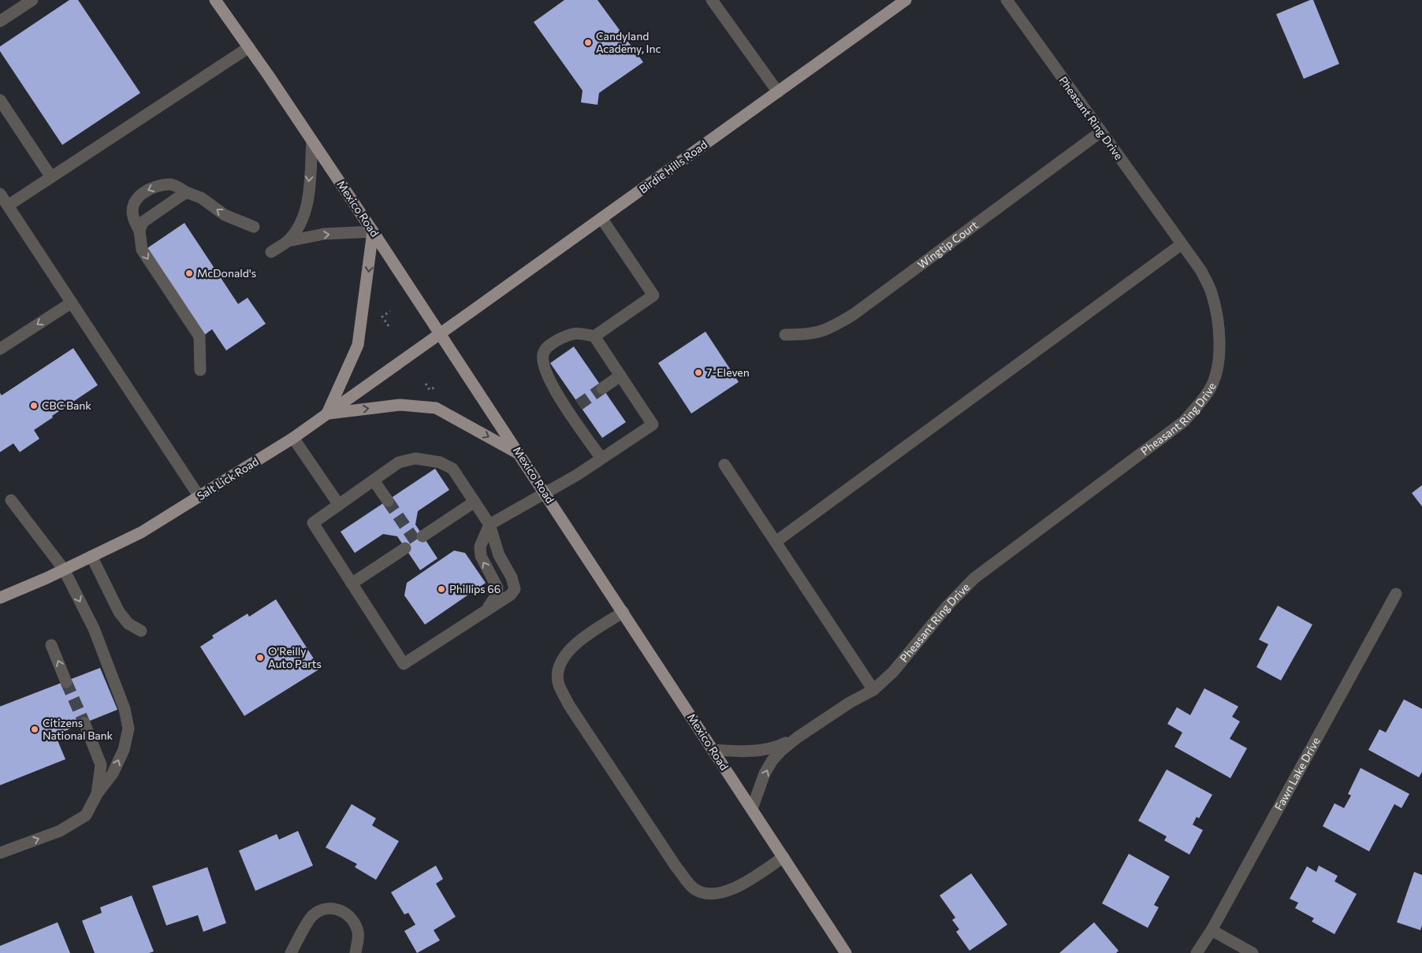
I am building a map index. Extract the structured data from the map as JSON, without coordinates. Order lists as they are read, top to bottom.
{
  "streets": {
    "main road": ["Birdie Hills Road", "Mexico Road", "Salt Lick Road"],
    "street": ["Pheasant Ring Drive", "Wingtip Court", "Fawn Lake Drive"]
  },
  "crossings": [
    ["Pheasant Ring Drive", "Wingtip Court"],
    ["Birdie Hills Road", "Mexico Road"],
    ["Birdie Hills Road", "Salt Lick Road"],
    ["Mexico Road", "Salt Lick Road"]
  ],
  "places": [
    "Candyland Academy, Inc",
    "McDonald's",
    "7-Eleven",
    "CBC Bank",
    "Phillips 66",
    "O'Reilly Auto Parts",
    "Citizens National Bank"
  ]
}
